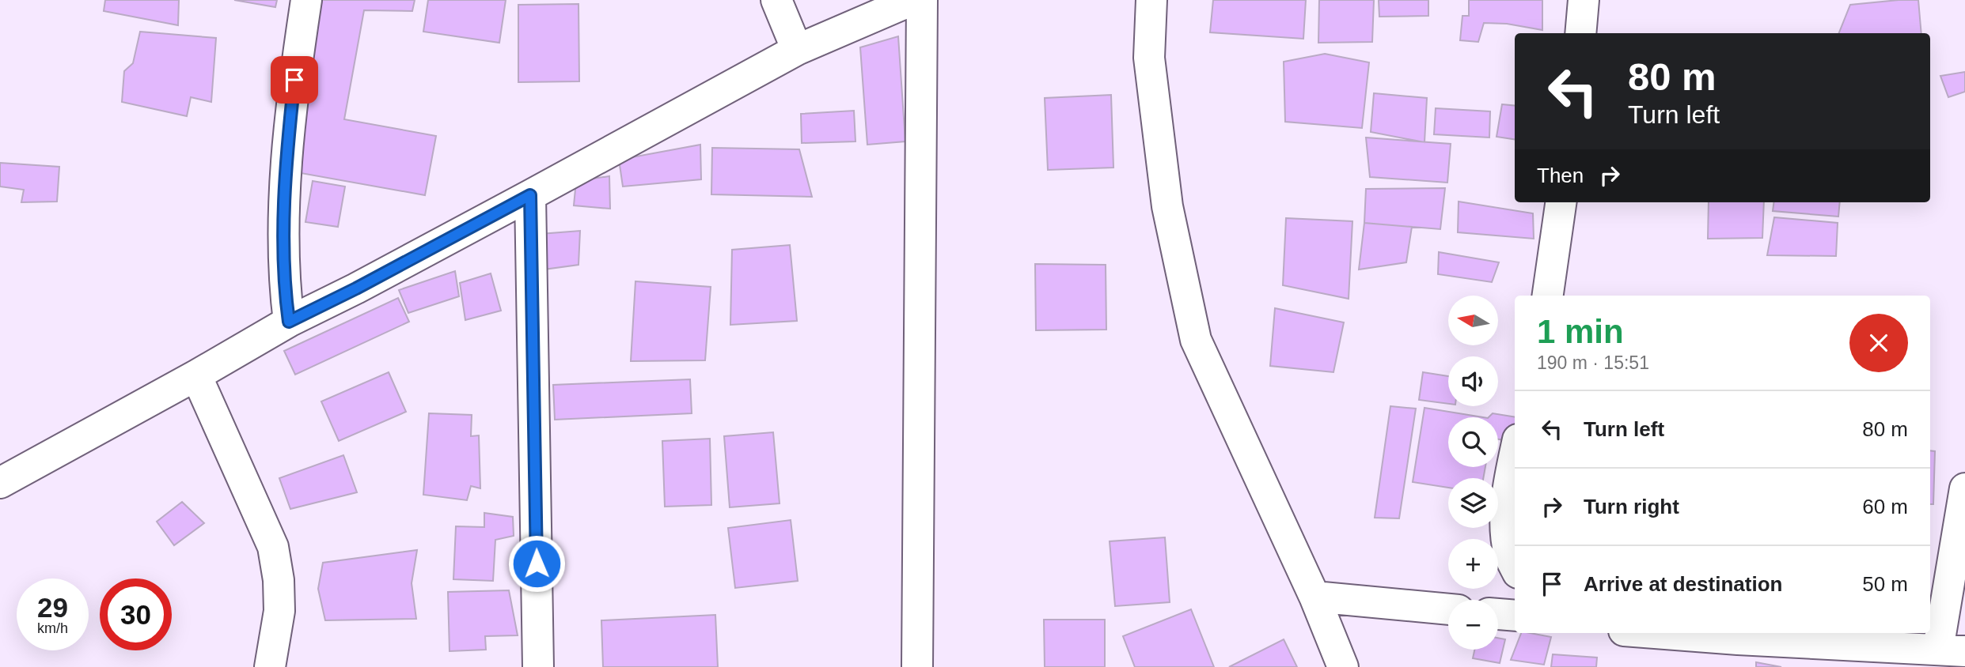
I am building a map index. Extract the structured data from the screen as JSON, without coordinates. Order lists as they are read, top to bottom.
{
  "north": "left",
  "page": {
    "turn": ["80 m", "Turn left"],
    "then": "Then",
    "map_buttons": ["+", "−"],
    "heading": ["1 min", "190 m · 15:51"],
    "list": [
      {
        "name": "Turn left",
        "value": "80 m"
      },
      {
        "name": "Turn right",
        "value": "60 m"
      },
      {
        "name": "Arrive at destination",
        "value": "50 m"
      }
    ],
    "speed": "29 km/h",
    "limit": "30"
  }
}
